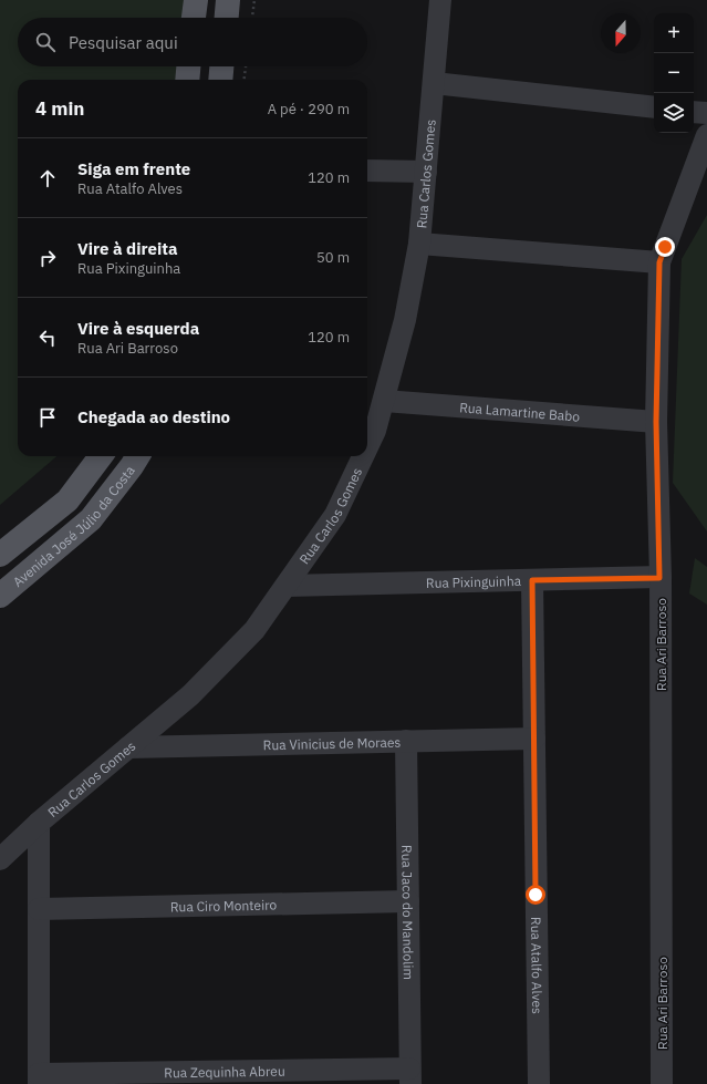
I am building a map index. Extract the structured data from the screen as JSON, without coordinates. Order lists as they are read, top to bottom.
{
  "streets": {
    "main road": ["Avenida José Júlio da Costa"],
    "street": [
      "Rua Carlos Gomes",
      "Rua Lamartine Babo",
      "Rua Pixinguinha",
      "Rua Ari Barroso",
      "Rua Vinicius de Moraes",
      "Rua Ciro Monteiro",
      "Rua Jaco do Mandolim",
      "Rua Atalfo Alves",
      "Rua Zequinha Abreu"
    ]
  },
  "crossings": [
    ["Rua Carlos Gomes", "Rua Lamartine Babo"],
    ["Rua Carlos Gomes", "Rua Pixinguinha"],
    ["Rua Carlos Gomes", "Rua Vinicius de Moraes"],
    ["Rua Lamartine Babo", "Rua Ari Barroso"],
    ["Rua Pixinguinha", "Rua Ari Barroso"],
    ["Rua Pixinguinha", "Rua Atalfo Alves"],
    ["Rua Vinicius de Moraes", "Rua Jaco do Mandolim"],
    ["Rua Vinicius de Moraes", "Rua Atalfo Alves"],
    ["Rua Ciro Monteiro", "Rua Jaco do Mandolim"],
    ["Rua Jaco do Mandolim", "Rua Zequinha Abreu"]
  ],
  "north": "bottom",
  "page": {
    "map_buttons": ["+", "−"],
    "search": "Pesquisar aqui",
    "heading": ["4 min", "A pé · 290 m"],
    "list": [
      ["Siga em frente", "Rua Atalfo Alves", "120 m"],
      ["Vire à direita", "Rua Pixinguinha", "50 m"],
      ["Vire à esquerda", "Rua Ari Barroso", "120 m"],
      "Chegada ao destino"
    ]
  }
}
